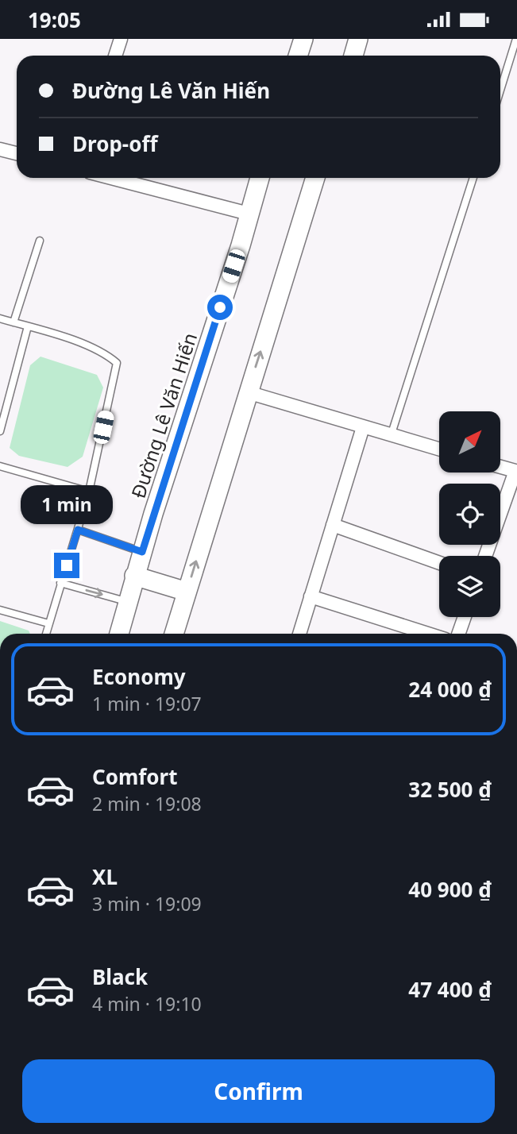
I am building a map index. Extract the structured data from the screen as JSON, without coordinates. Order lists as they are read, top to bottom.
{
  "streets": {
    "main road": ["Đường Lê Văn Hiến"]
  },
  "north": "top right",
  "page": {
    "status": "19:05",
    "banner": ["Đường Lê Văn Hiến", "Drop-off"],
    "bubble": "1 min",
    "list": [
      {
        "name": "Economy",
        "note": "1 min · 19:07",
        "value": "24 000 ₫"
      },
      {
        "name": "Comfort",
        "note": "2 min · 19:08",
        "value": "32 500 ₫"
      },
      {
        "name": "XL",
        "note": "3 min · 19:09",
        "value": "40 900 ₫"
      },
      {
        "name": "Black",
        "note": "4 min · 19:10",
        "value": "47 400 ₫"
      }
    ],
    "buttons": "Confirm"
  }
}
